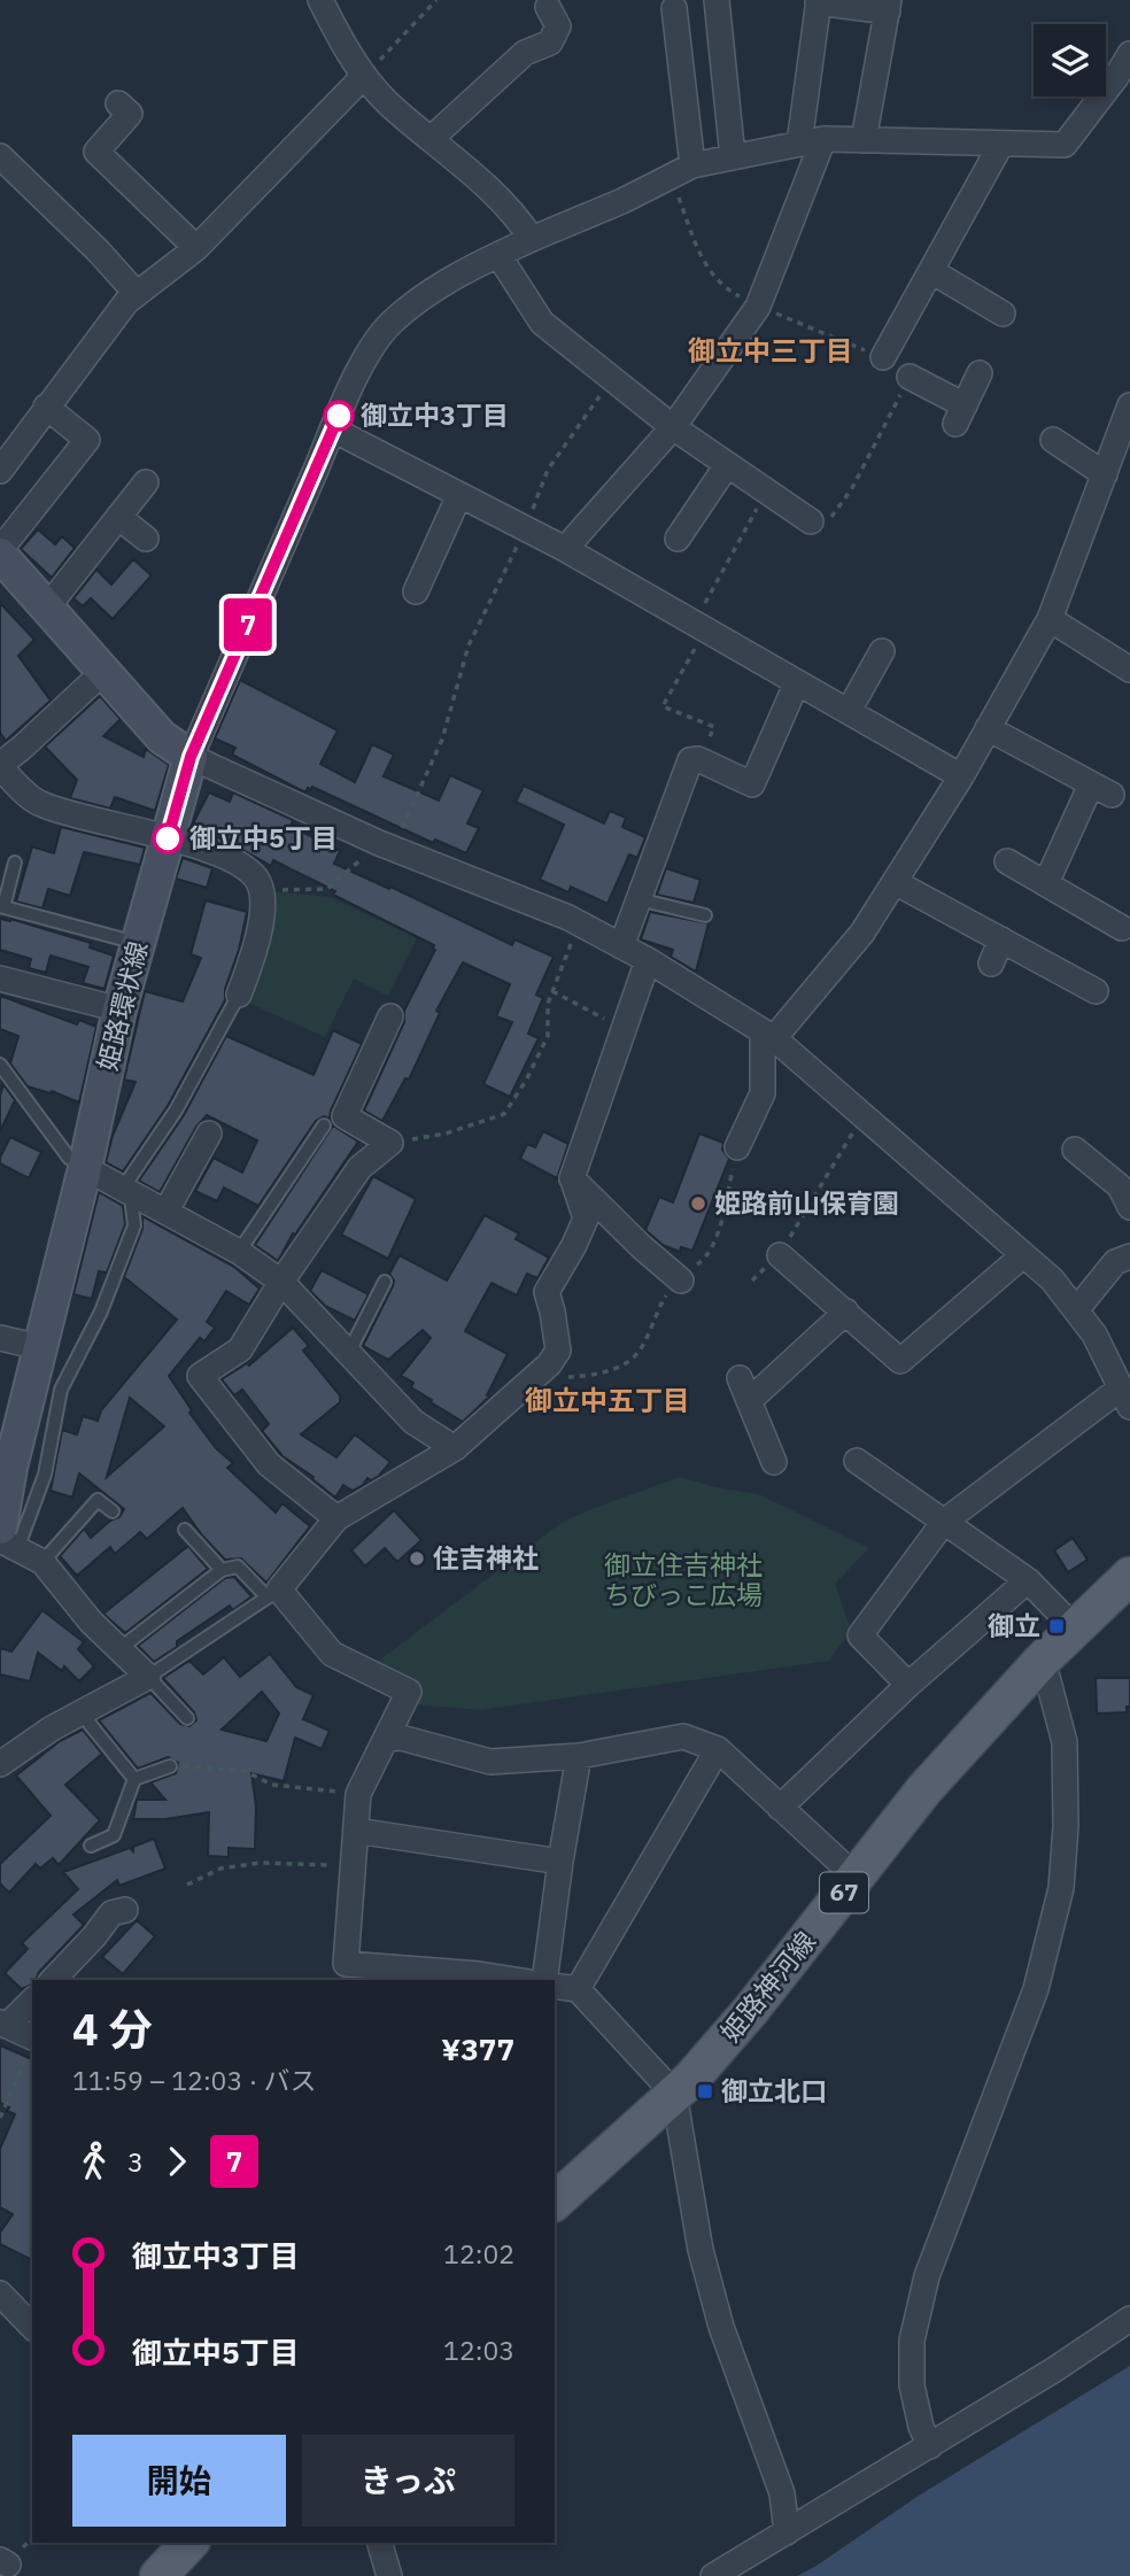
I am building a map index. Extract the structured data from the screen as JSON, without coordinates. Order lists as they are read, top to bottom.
{
  "streets": {
    "main road": ["姫路環状線", "67", "姫路神河線"]
  },
  "districts": ["御立中三丁目", "御立中五丁目"],
  "parks": ["御立住吉神社 ちびっこ広場"],
  "places": {
    "other": [
      "御立中3丁目",
      "御立中5丁目",
      "姫路前山保育園",
      "住吉神社"
    ],
    "transit": ["御立", "御立北口"]
  },
  "lines": ["bus line 7"],
  "page": {
    "on_map": "7",
    "heading": ["4 分", "11:59 – 12:03 · バス", "¥377"],
    "legs": ["3", "7"],
    "list": [
      {
        "name": "御立中3丁目",
        "value": "12:02"
      },
      {
        "name": "御立中5丁目",
        "value": "12:03"
      }
    ],
    "buttons": ["開始", "きっぷ"]
  }
}
